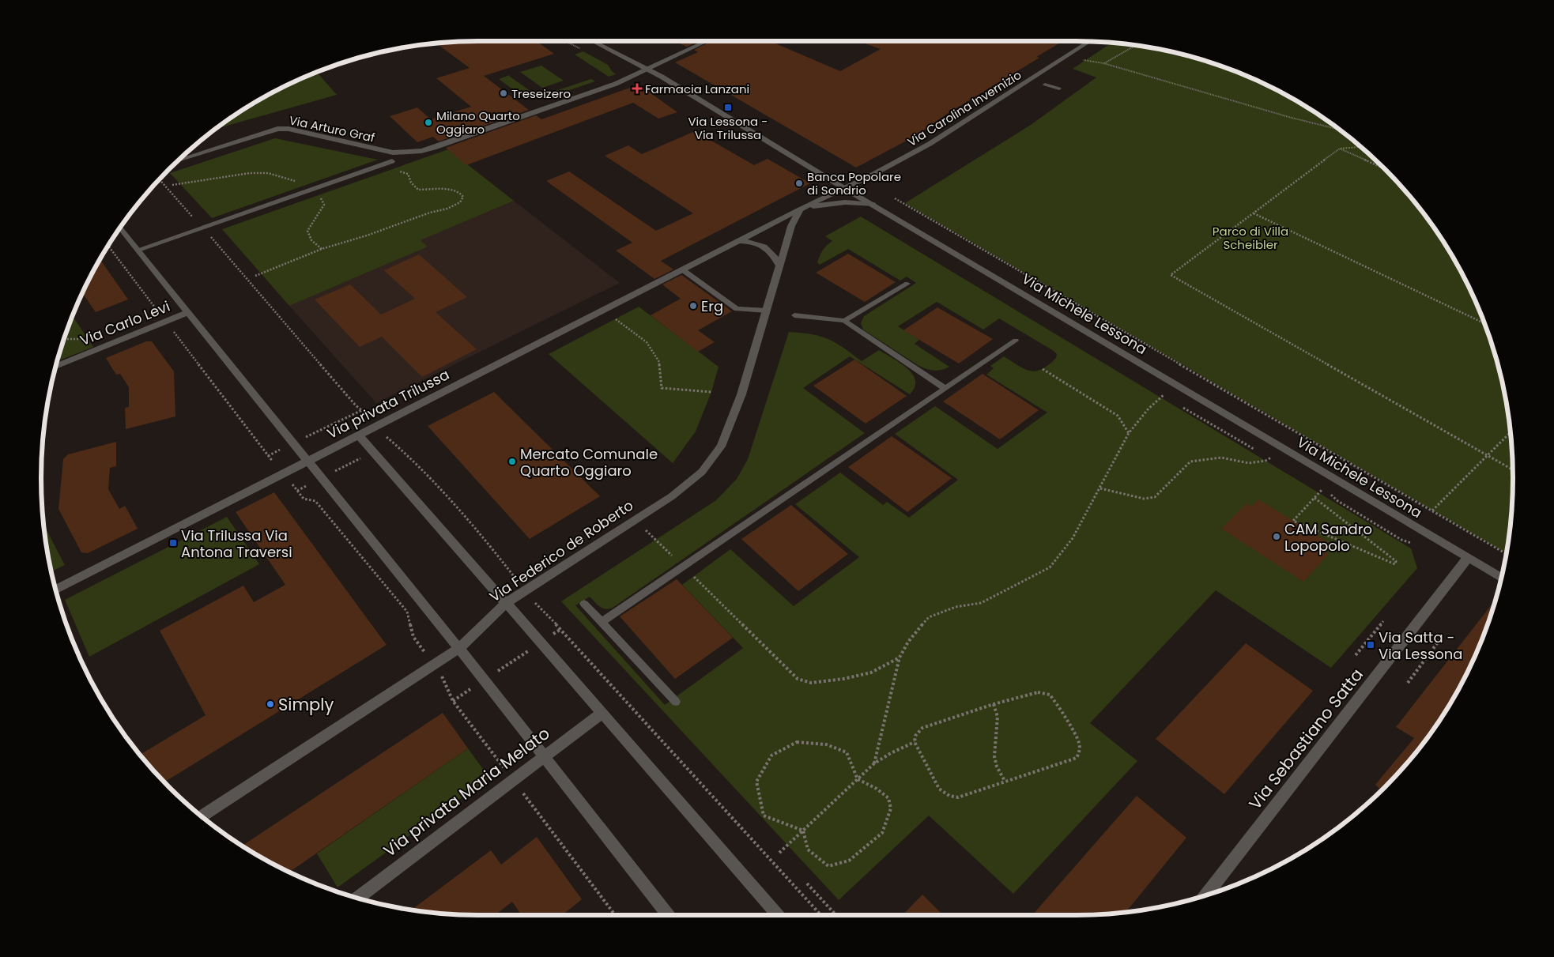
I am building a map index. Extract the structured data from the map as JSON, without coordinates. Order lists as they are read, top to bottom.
{
  "streets": {
    "street": [
      "Via Carolina Invernizio",
      "Via Arturo Graf",
      "Via Michele Lessona",
      "Via Carlo Levi",
      "Via privata Trilussa",
      "Via Federico de Roberto",
      "Via Sebastiano Satta",
      "Via privata Maria Melato"
    ]
  },
  "crossings": [
    ["Via Carolina Invernizio", "Via Michele Lessona"],
    ["Via Arturo Graf", "Via Michele Lessona"],
    ["Via Michele Lessona", "Via Sebastiano Satta"]
  ],
  "parks": ["Parco di Villa Scheibler"],
  "places": {
    "health": ["Farmacia Lanzani"],
    "other": [
      "Treseizero",
      "Milano Quarto Oggiaro",
      "Banca Popolare di Sondrio",
      "Erg",
      "Mercato Comunale Quarto Oggiaro",
      "CAM Sandro Lopopolo",
      "Simply"
    ],
    "transit": ["Via Lessona - Via Trilussa", "Via Trilussa Via Antona Traversi", "Via Satta - Via Lessona"]
  }
}
